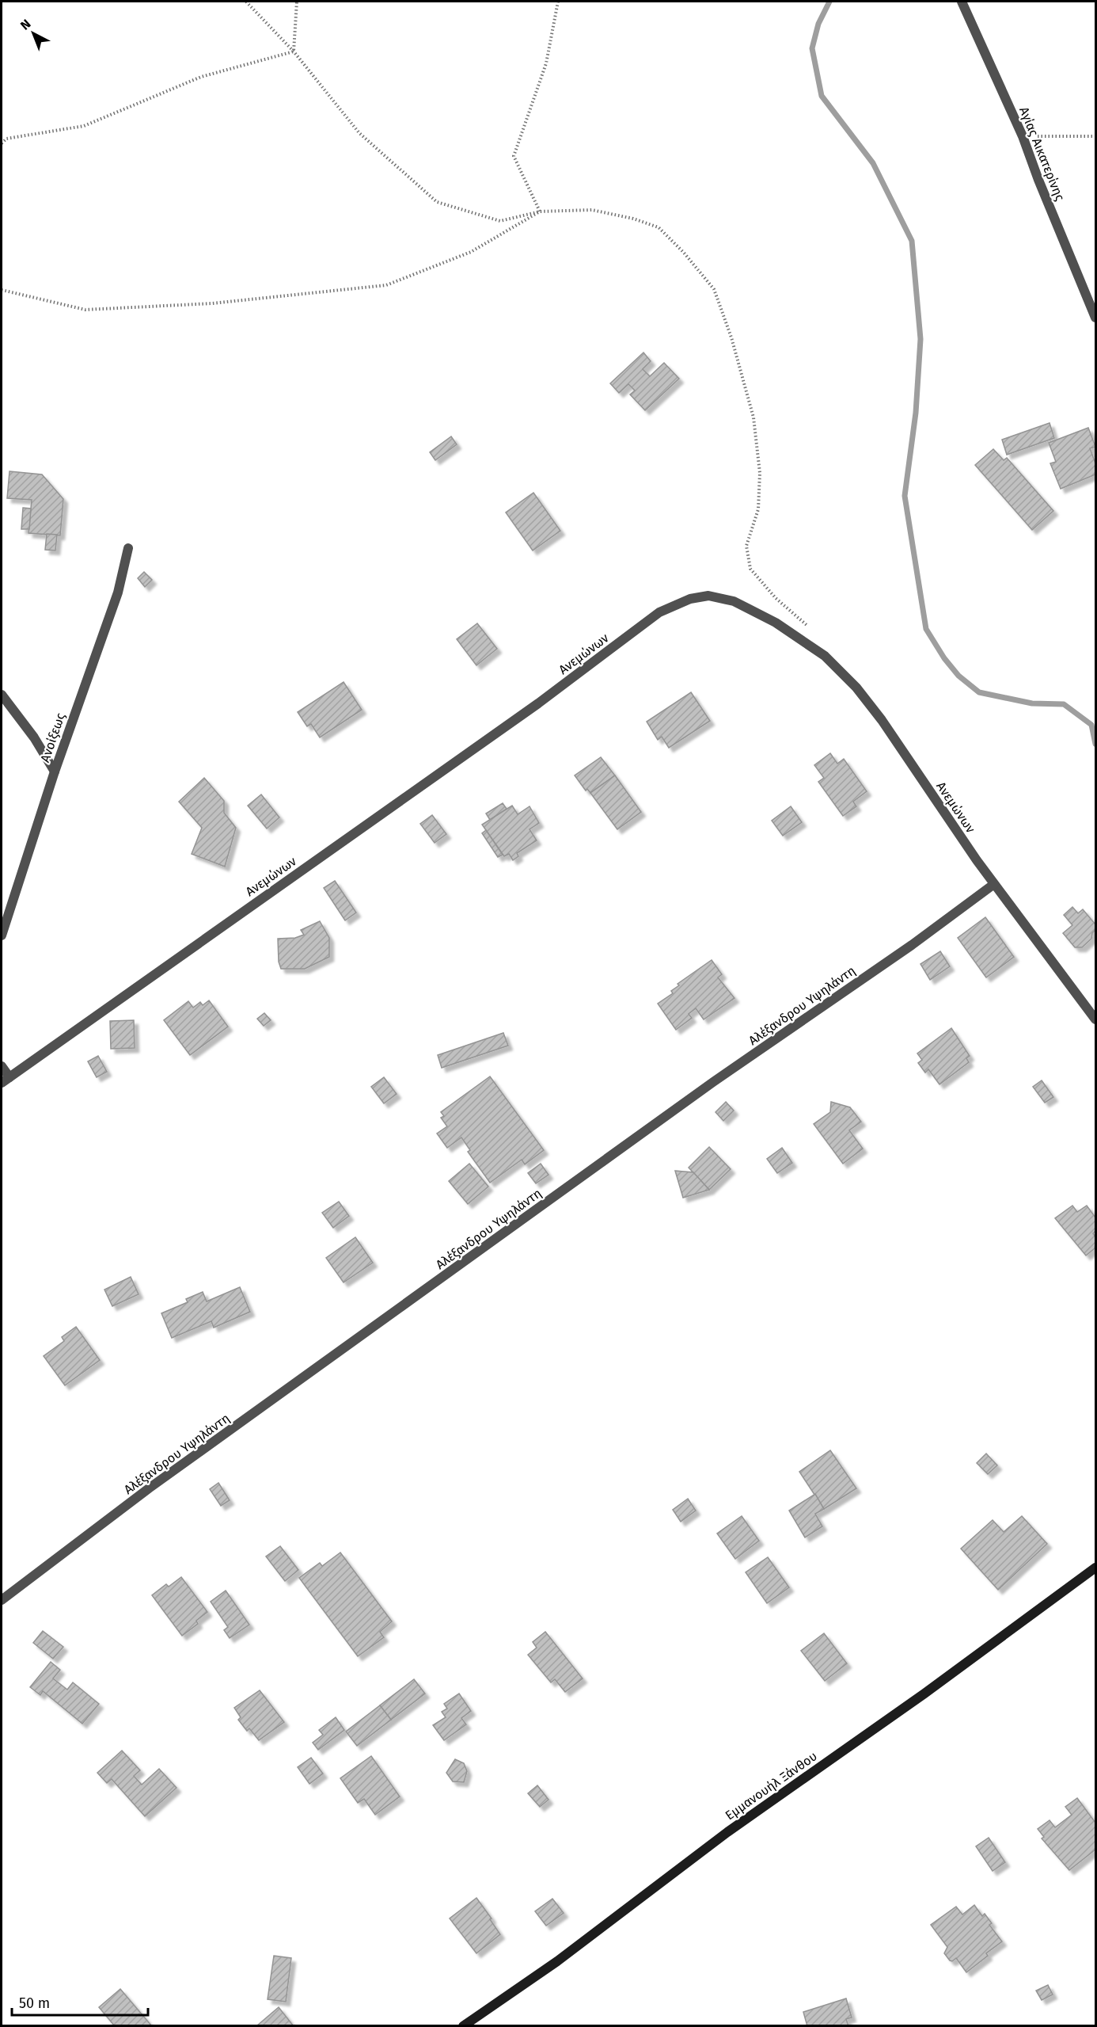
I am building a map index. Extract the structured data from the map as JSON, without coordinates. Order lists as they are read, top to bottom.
{
  "streets": {
    "street": [
      "Αγίας Αικατερίνης",
      "Ανεμώνων",
      "Ανοίξεως",
      "Αλέξανδρου Υψηλάντη",
      "Εμμανουήλ Ξάνθου"
    ]
  },
  "crossings": [
    ["Ανεμώνων", "Αλέξανδρου Υψηλάντη"]
  ],
  "scale_bar": "50 m",
  "north": "top left"
}
